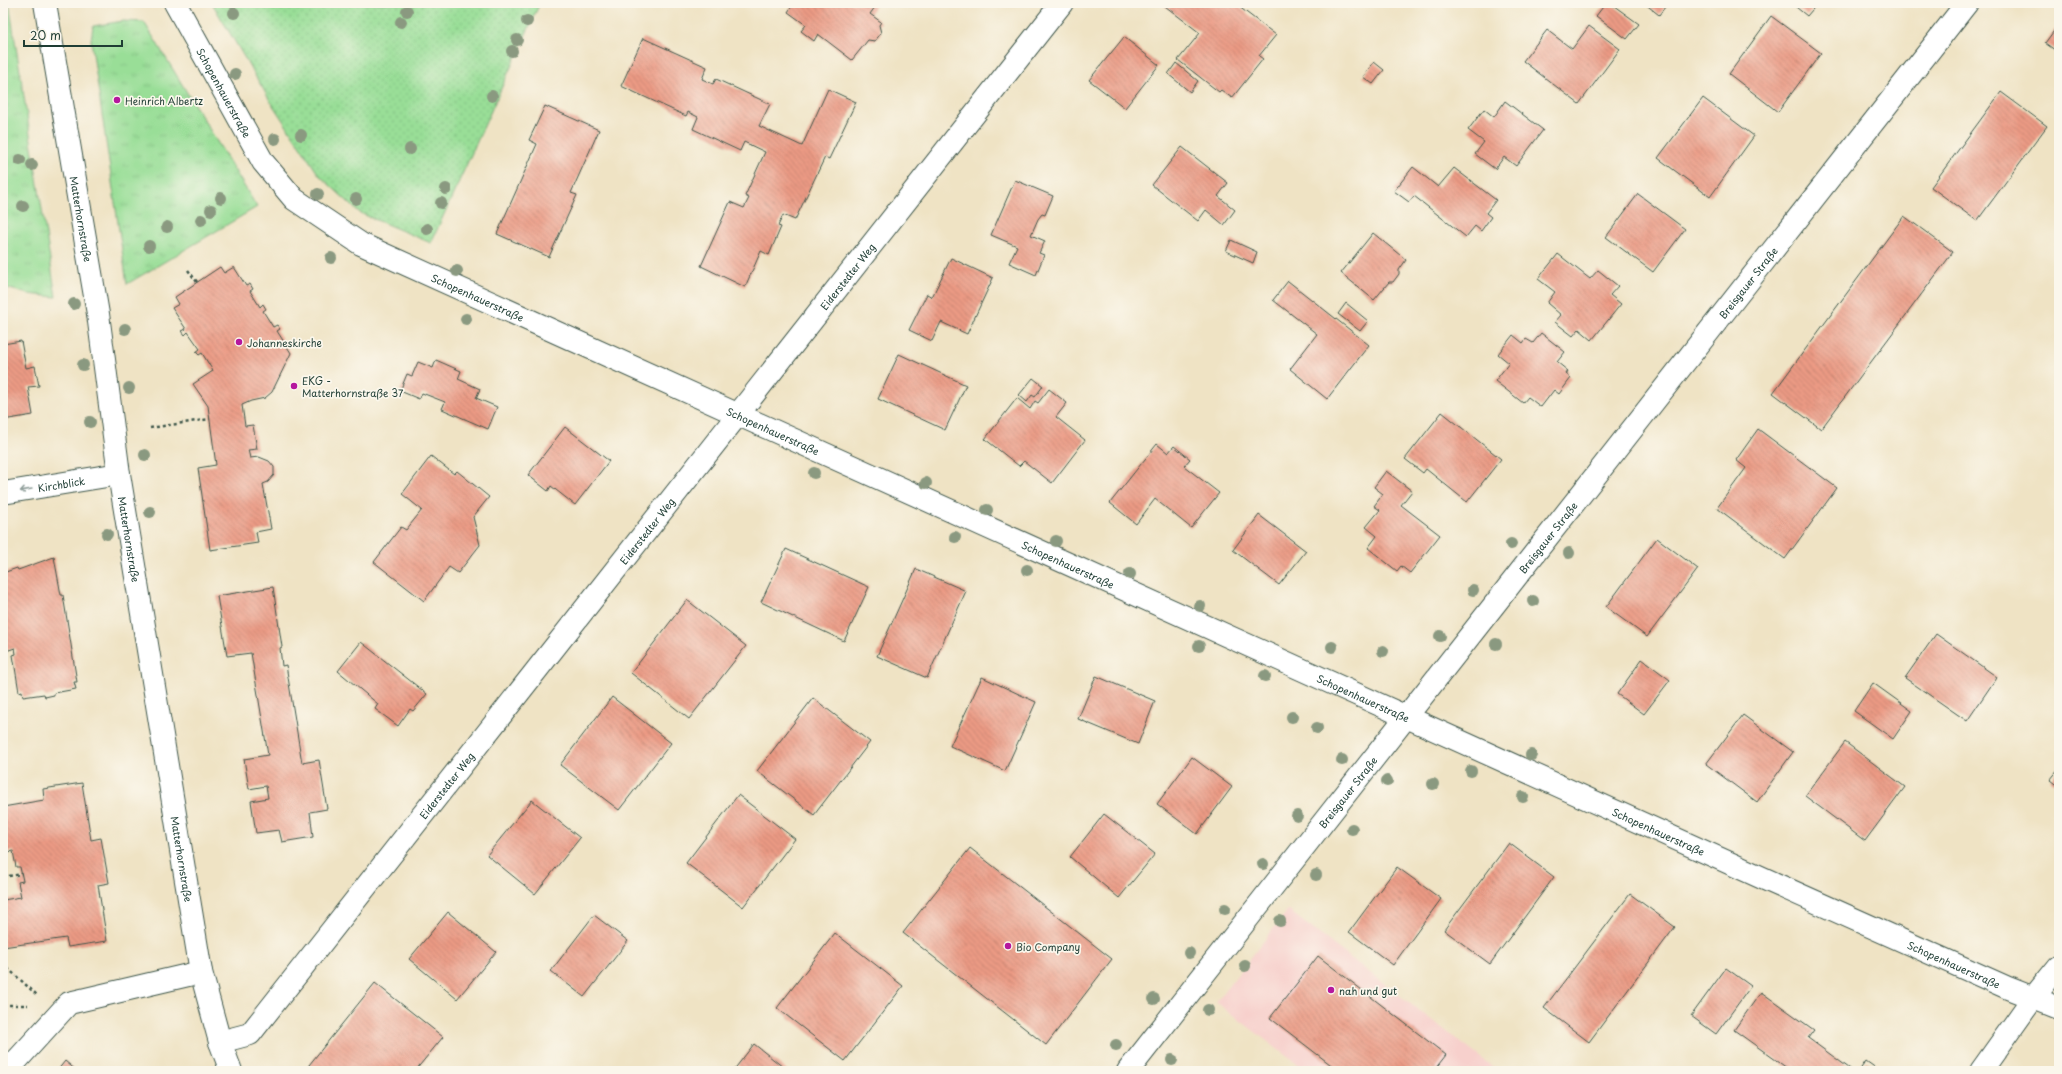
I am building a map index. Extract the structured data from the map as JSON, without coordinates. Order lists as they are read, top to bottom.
{
  "streets": {
    "street": [
      "Schopenhauerstraße",
      "Matterhornstraße",
      "Eiderstedter Weg",
      "Breisgauer Straße",
      "Kirchblick"
    ]
  },
  "crossings": [
    ["Schopenhauerstraße", "Eiderstedter Weg"],
    ["Schopenhauerstraße", "Breisgauer Straße"],
    ["Matterhornstraße", "Eiderstedter Weg"],
    ["Matterhornstraße", "Kirchblick"]
  ],
  "one_way": ["Kirchblick"],
  "places": [
    "Heinrich Albertz",
    "Johanneskirche",
    "EKG - Matterhornstraße 37",
    "Bio Company",
    "nah und gut"
  ],
  "scale_bar": "20 m"
}
